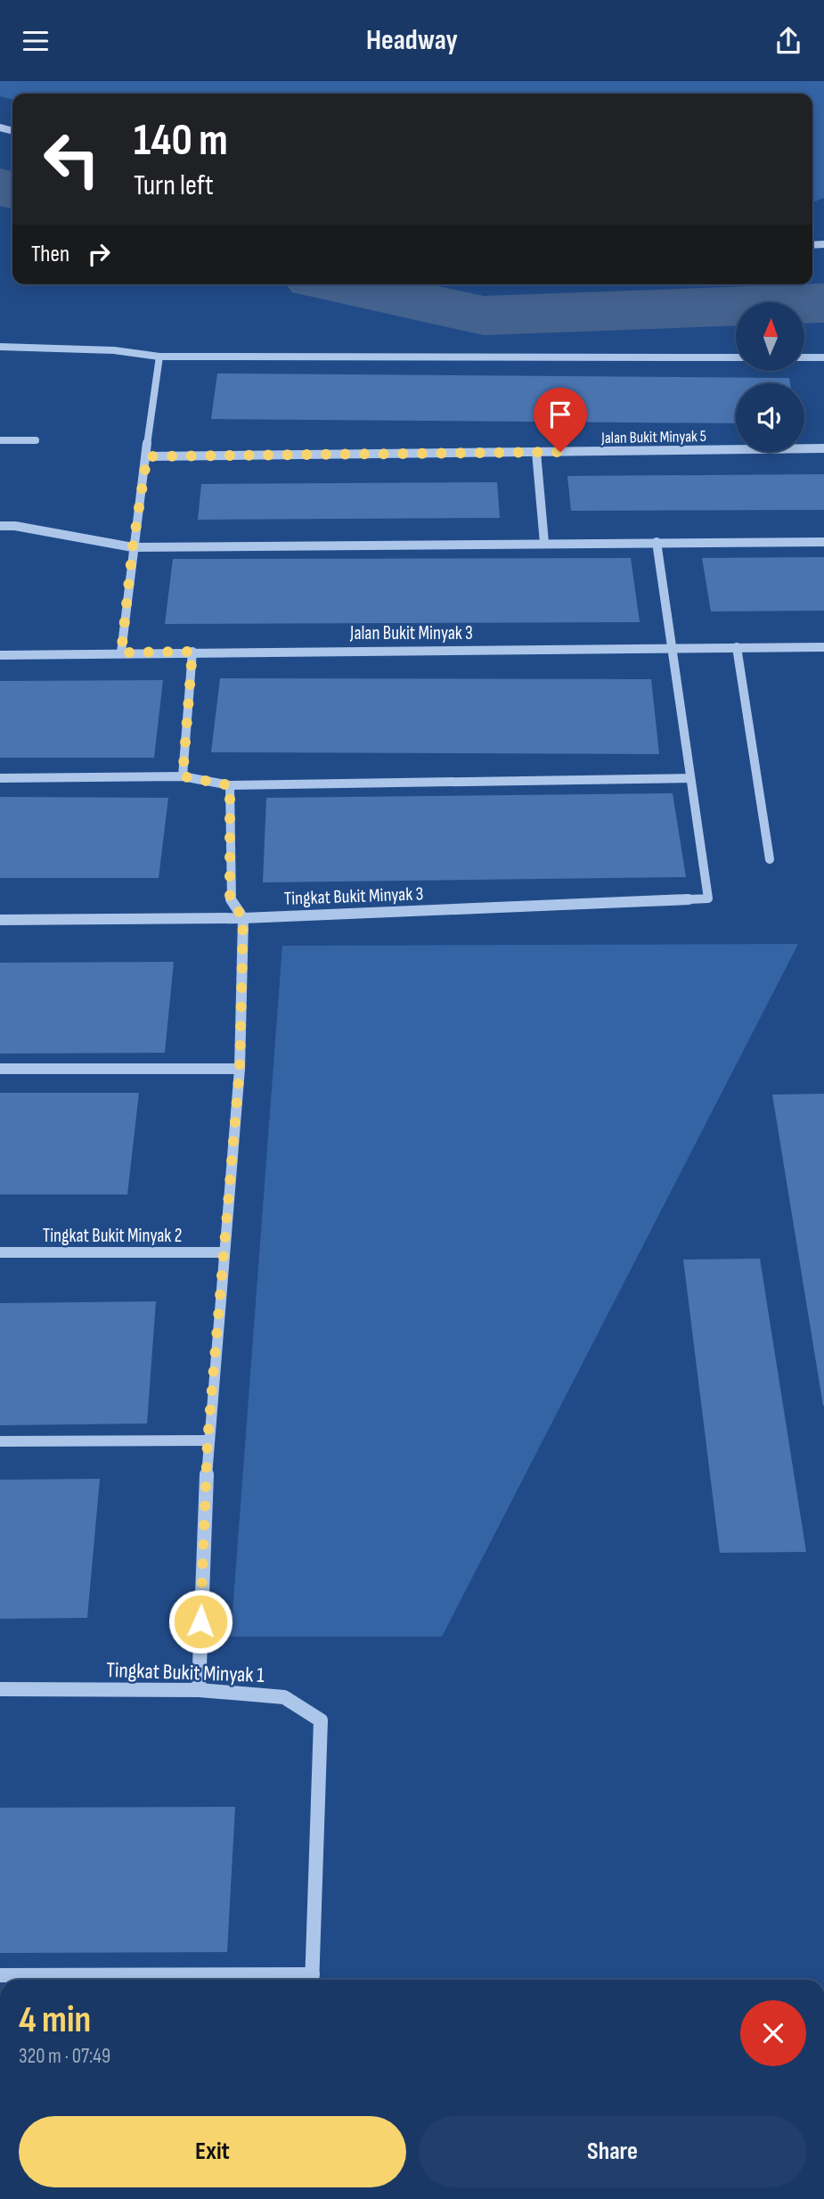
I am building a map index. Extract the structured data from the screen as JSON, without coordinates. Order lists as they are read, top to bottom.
{
  "streets": {
    "street": [
      "Jalan Bukit Minyak 5",
      "Jalan Bukit Minyak 3",
      "Tingkat Bukit Minyak 3",
      "Tingkat Bukit Minyak 2",
      "Tingkat Bukit Minyak 1"
    ]
  },
  "north": "top",
  "page": {
    "header": "Headway",
    "turn": ["140 m", "Turn left"],
    "then": "Then",
    "heading": ["4 min", "320 m · 07:49"],
    "buttons": ["Exit", "Share"]
  }
}
